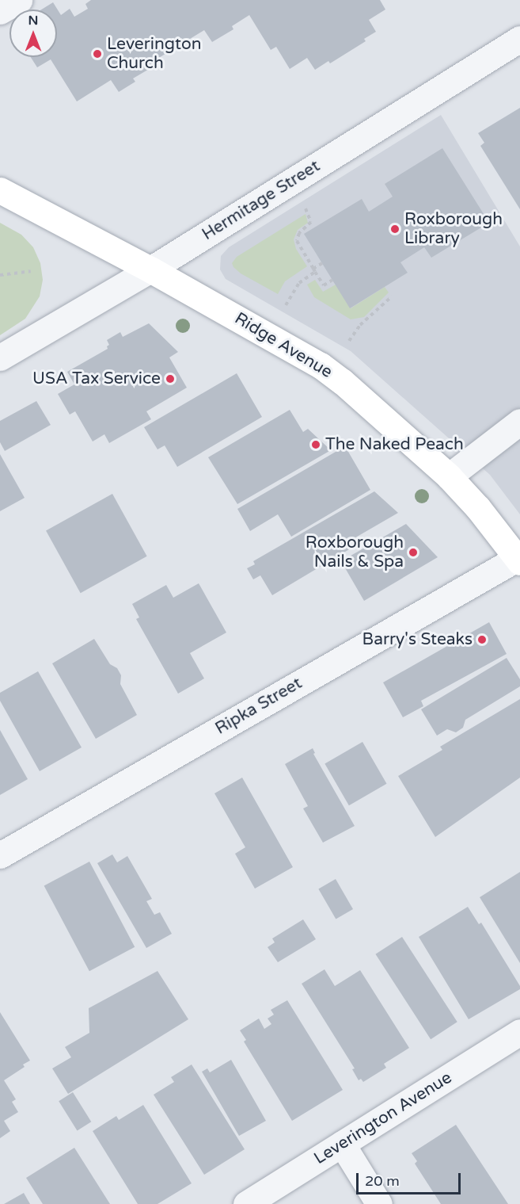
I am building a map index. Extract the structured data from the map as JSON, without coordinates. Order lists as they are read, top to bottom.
{
  "streets": {
    "main road": ["Ridge Avenue"],
    "street": ["Hermitage Street", "Ripka Street", "Leverington Avenue"]
  },
  "crossings": [
    ["Hermitage Street", "Ridge Avenue"],
    ["Ridge Avenue", "Ripka Street"]
  ],
  "places": [
    "Leverington Church",
    "Roxborough Library",
    "USA Tax Service",
    "The Naked Peach",
    "Roxborough Nails & Spa",
    "Barry's Steaks"
  ],
  "scale_bar": "20 m",
  "north": "top"
}
